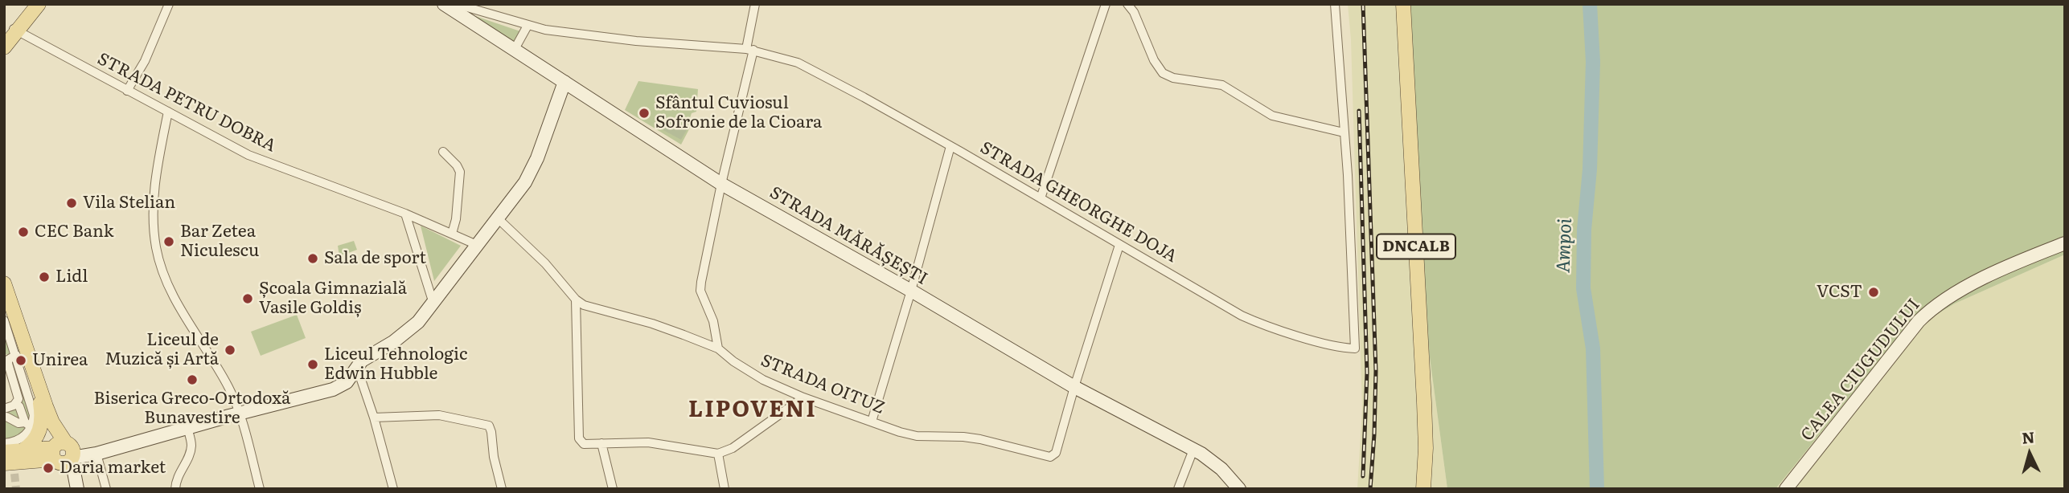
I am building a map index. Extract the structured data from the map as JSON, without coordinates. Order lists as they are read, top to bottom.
{
  "streets": {
    "main road": ["DNCALB"],
    "street": [
      "STRADA PETRU DOBRA",
      "STRADA GHEORGHE DOJA",
      "STRADA MĂRĂȘEȘTI",
      "CALEA CIUGUDULUI",
      "STRADA OITUZ"
    ]
  },
  "crossings": [
    ["STRADA MĂRĂȘEȘTI", "STRADA OITUZ"]
  ],
  "districts": ["LIPOVENI"],
  "water": ["Ampoi"],
  "places": [
    "Sfântul Cuviosul Sofronie de la Cioara",
    "Vila Stelian",
    "CEC Bank",
    "Bar Zetea Niculescu",
    "Sala de sport",
    "Lidl",
    "VCST",
    "Școala Gimnazială Vasile Goldiș",
    "Liceul de Muzică și Artă",
    "Unirea",
    "Liceul Tehnologic Edwin Hubble",
    "Biserica Greco-Ortodoxă Bunavestire",
    "Daria market"
  ],
  "north": "top"
}
